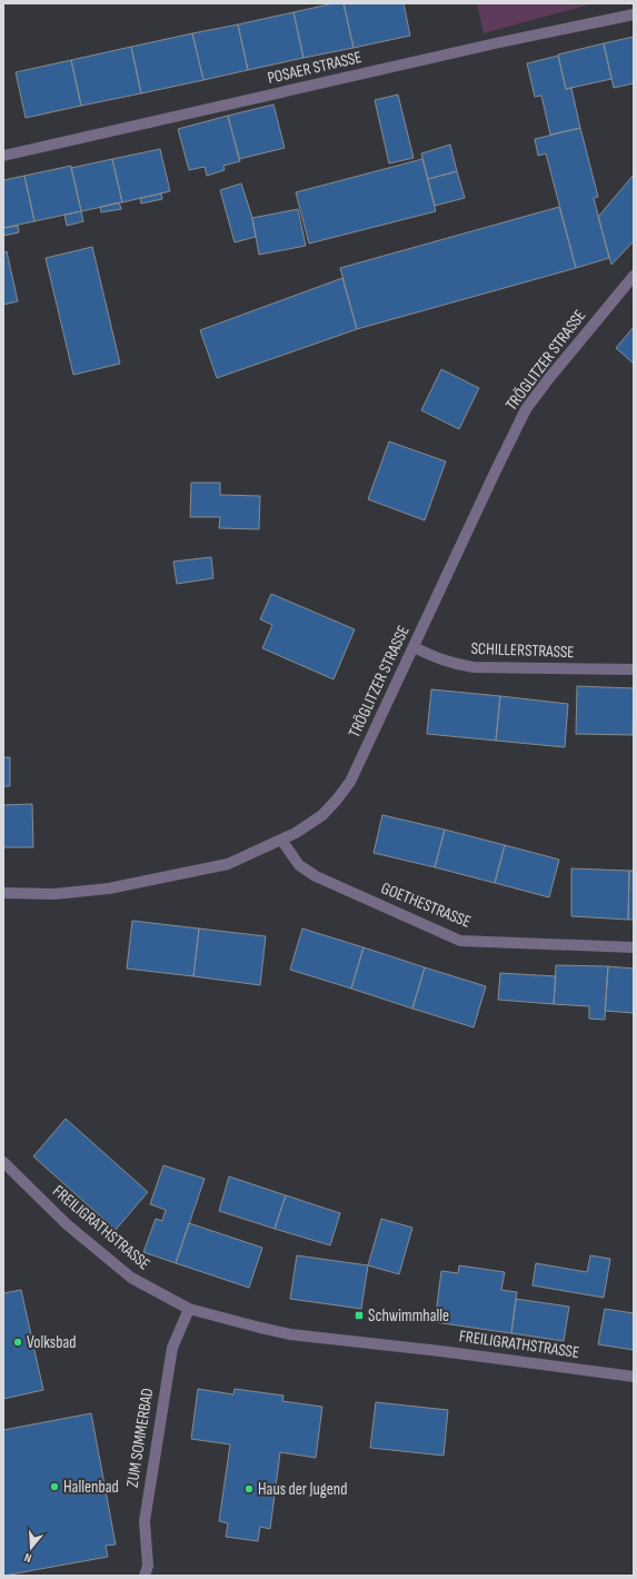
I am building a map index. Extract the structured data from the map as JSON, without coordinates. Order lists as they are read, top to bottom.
{
  "streets": {
    "street": [
      "POSAER STRASSE",
      "TRÖGLITZER STRASSE",
      "SCHILLERSTRASSE",
      "GOETHESTRASSE",
      "FREILIGRATHSTRASSE",
      "ZUM SOMMERBAD"
    ]
  },
  "crossings": [
    ["TRÖGLITZER STRASSE", "SCHILLERSTRASSE"],
    ["TRÖGLITZER STRASSE", "GOETHESTRASSE"],
    ["FREILIGRATHSTRASSE", "ZUM SOMMERBAD"]
  ],
  "places": {
    "transit": ["Schwimmhalle"],
    "other": ["Volksbad", "Hallenbad", "Haus der Jugend"]
  },
  "north": "bottom"
}
